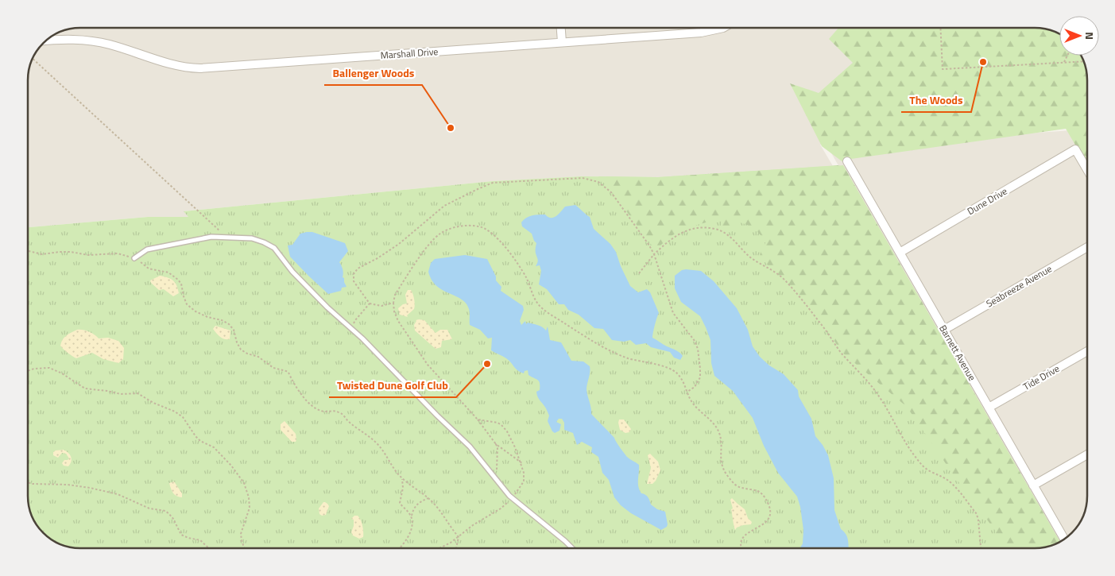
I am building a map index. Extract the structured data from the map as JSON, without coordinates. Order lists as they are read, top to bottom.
{
  "streets": {
    "street": [
      "Marshall Drive",
      "Dune Drive",
      "Seabreeze Avenue",
      "Barnett Avenue",
      "Tide Drive"
    ]
  },
  "crossings": [
    ["Dune Drive", "Barnett Avenue"],
    ["Seabreeze Avenue", "Barnett Avenue"],
    ["Barnett Avenue", "Tide Drive"]
  ],
  "places": ["The Woods", "Ballenger Woods", "Twisted Dune Golf Club"],
  "north": "right"
}
